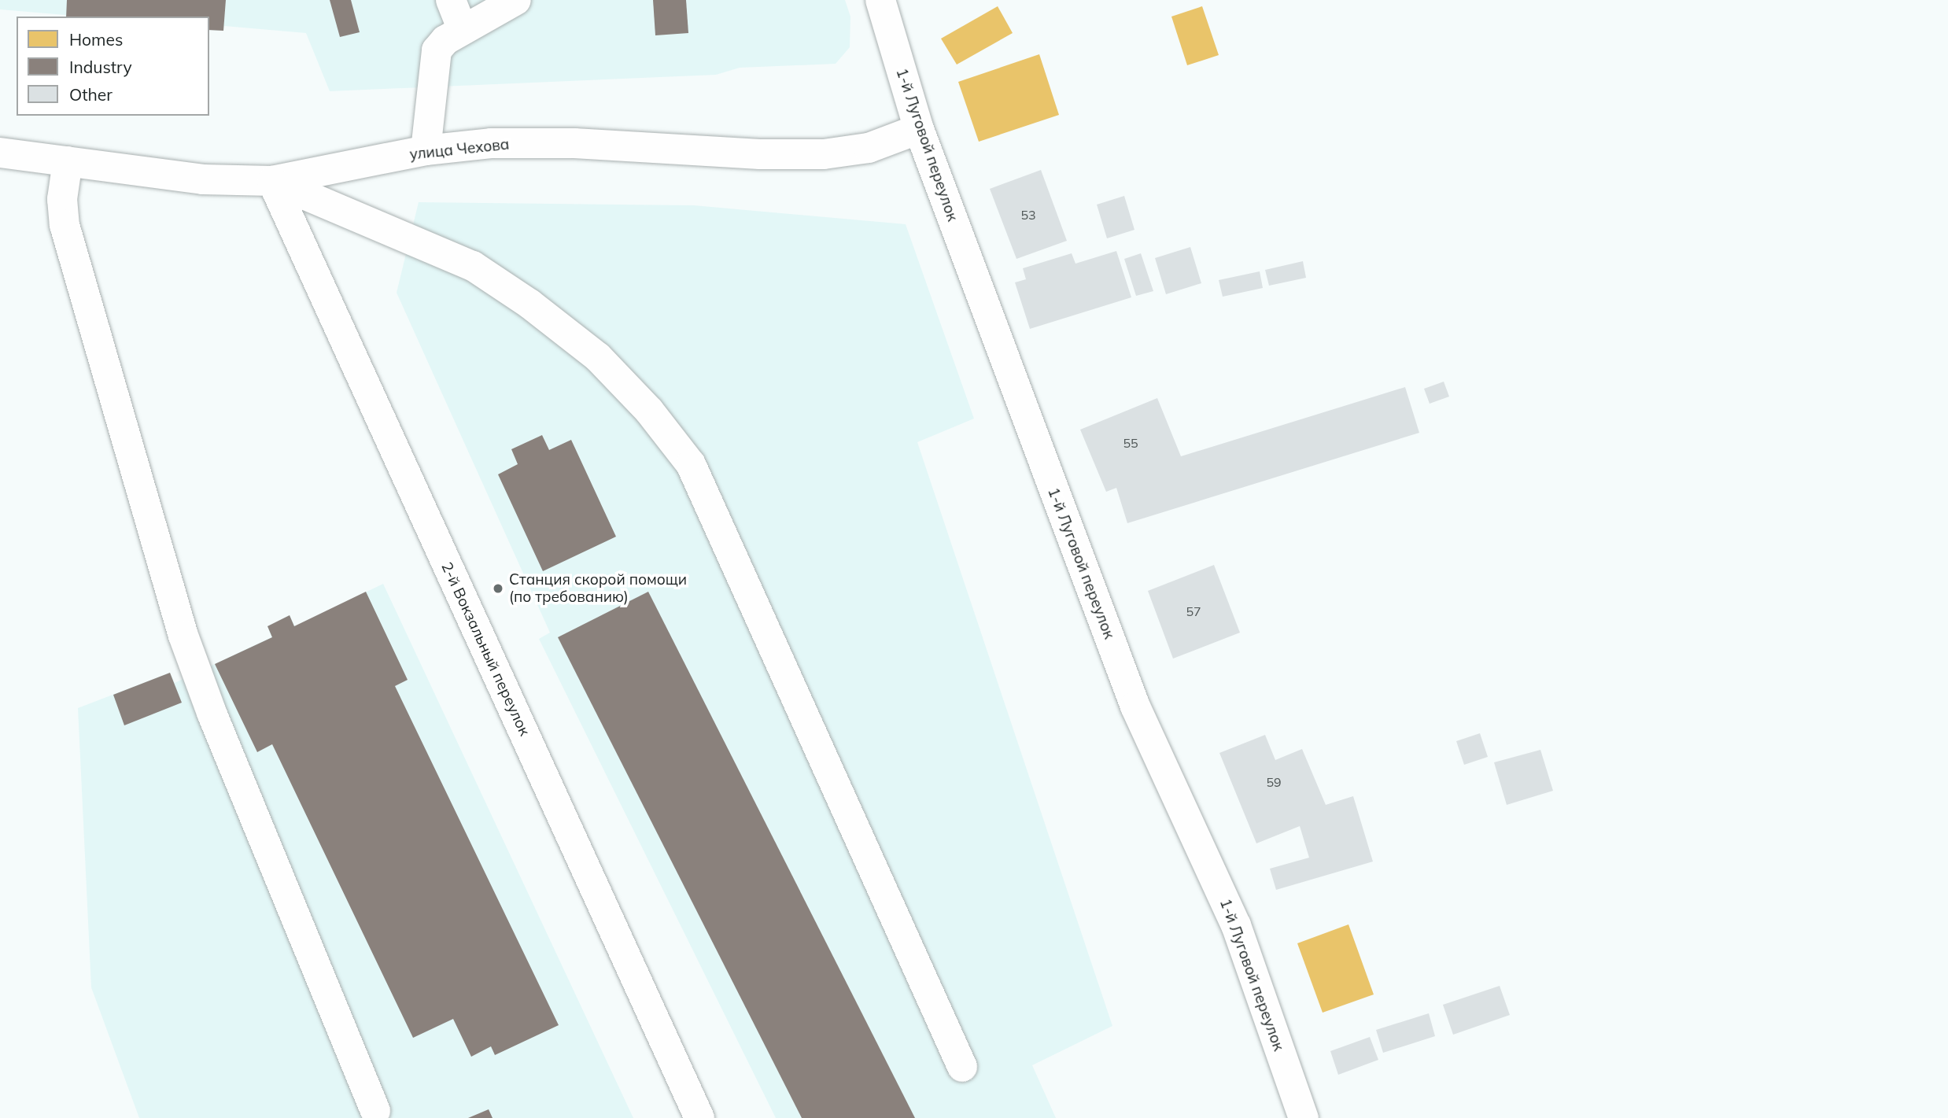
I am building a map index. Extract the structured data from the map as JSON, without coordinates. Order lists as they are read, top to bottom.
{
  "streets": {
    "street": ["1-й Луговой переулок", "улица Чехова", "2-й Вокзальный переулок"]
  },
  "crossings": [
    ["1-й Луговой переулок", "улица Чехова"],
    ["улица Чехова", "2-й Вокзальный переулок"]
  ],
  "places": ["Станция скорой помощи (по требованию)"],
  "house_numbers": [
    "53",
    "55",
    "57",
    "59"
  ],
  "legend": ["Homes", "Industry", "Other"]
}
